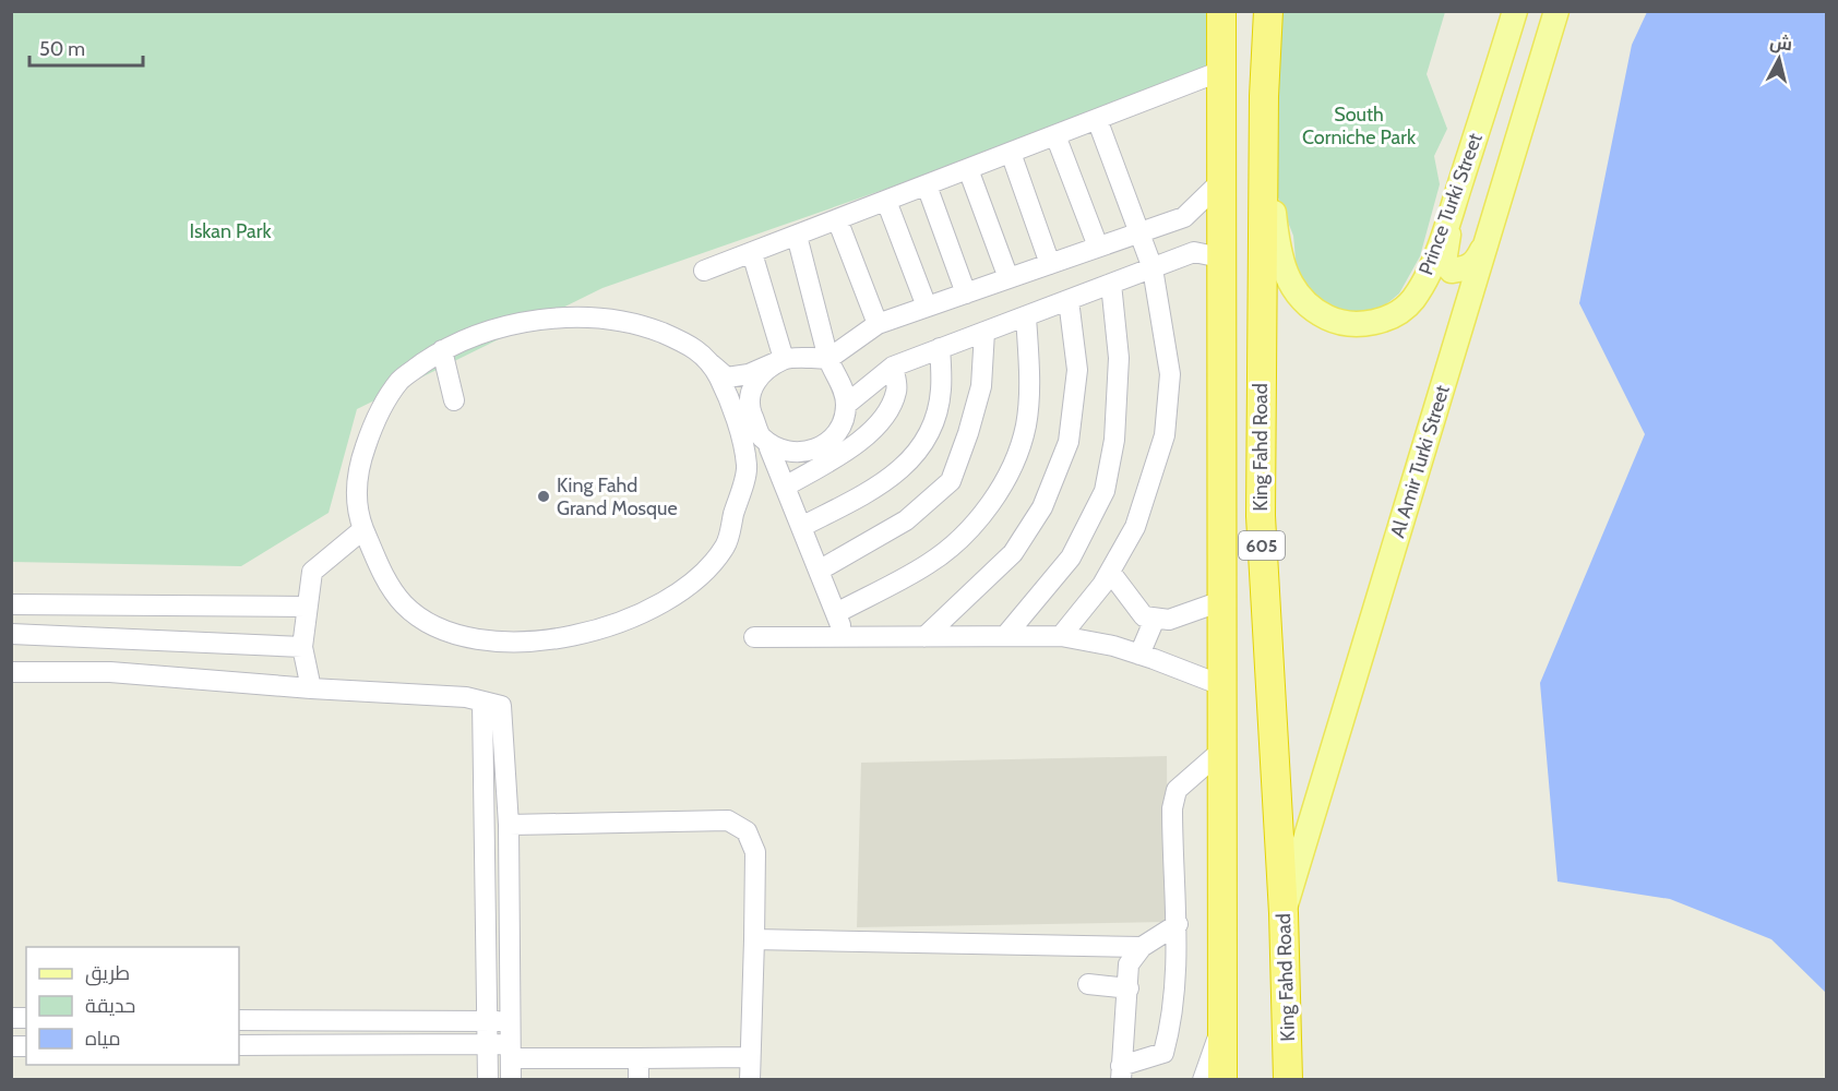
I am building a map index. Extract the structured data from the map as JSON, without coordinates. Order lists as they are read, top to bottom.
{
  "streets": {
    "highway": ["King Fahd Road", "605"],
    "main road": ["Prince Turki Street", "Al Amir Turki Street"]
  },
  "crossings": [
    ["Prince Turki Street", "King Fahd Road"],
    ["King Fahd Road", "Al Amir Turki Street"]
  ],
  "parks": ["South Corniche Park", "Iskan Park"],
  "places": ["King Fahd Grand Mosque"],
  "legend": ["طريق", "حديقة", "مياه"],
  "scale_bar": "50 m",
  "north": "top"
}
